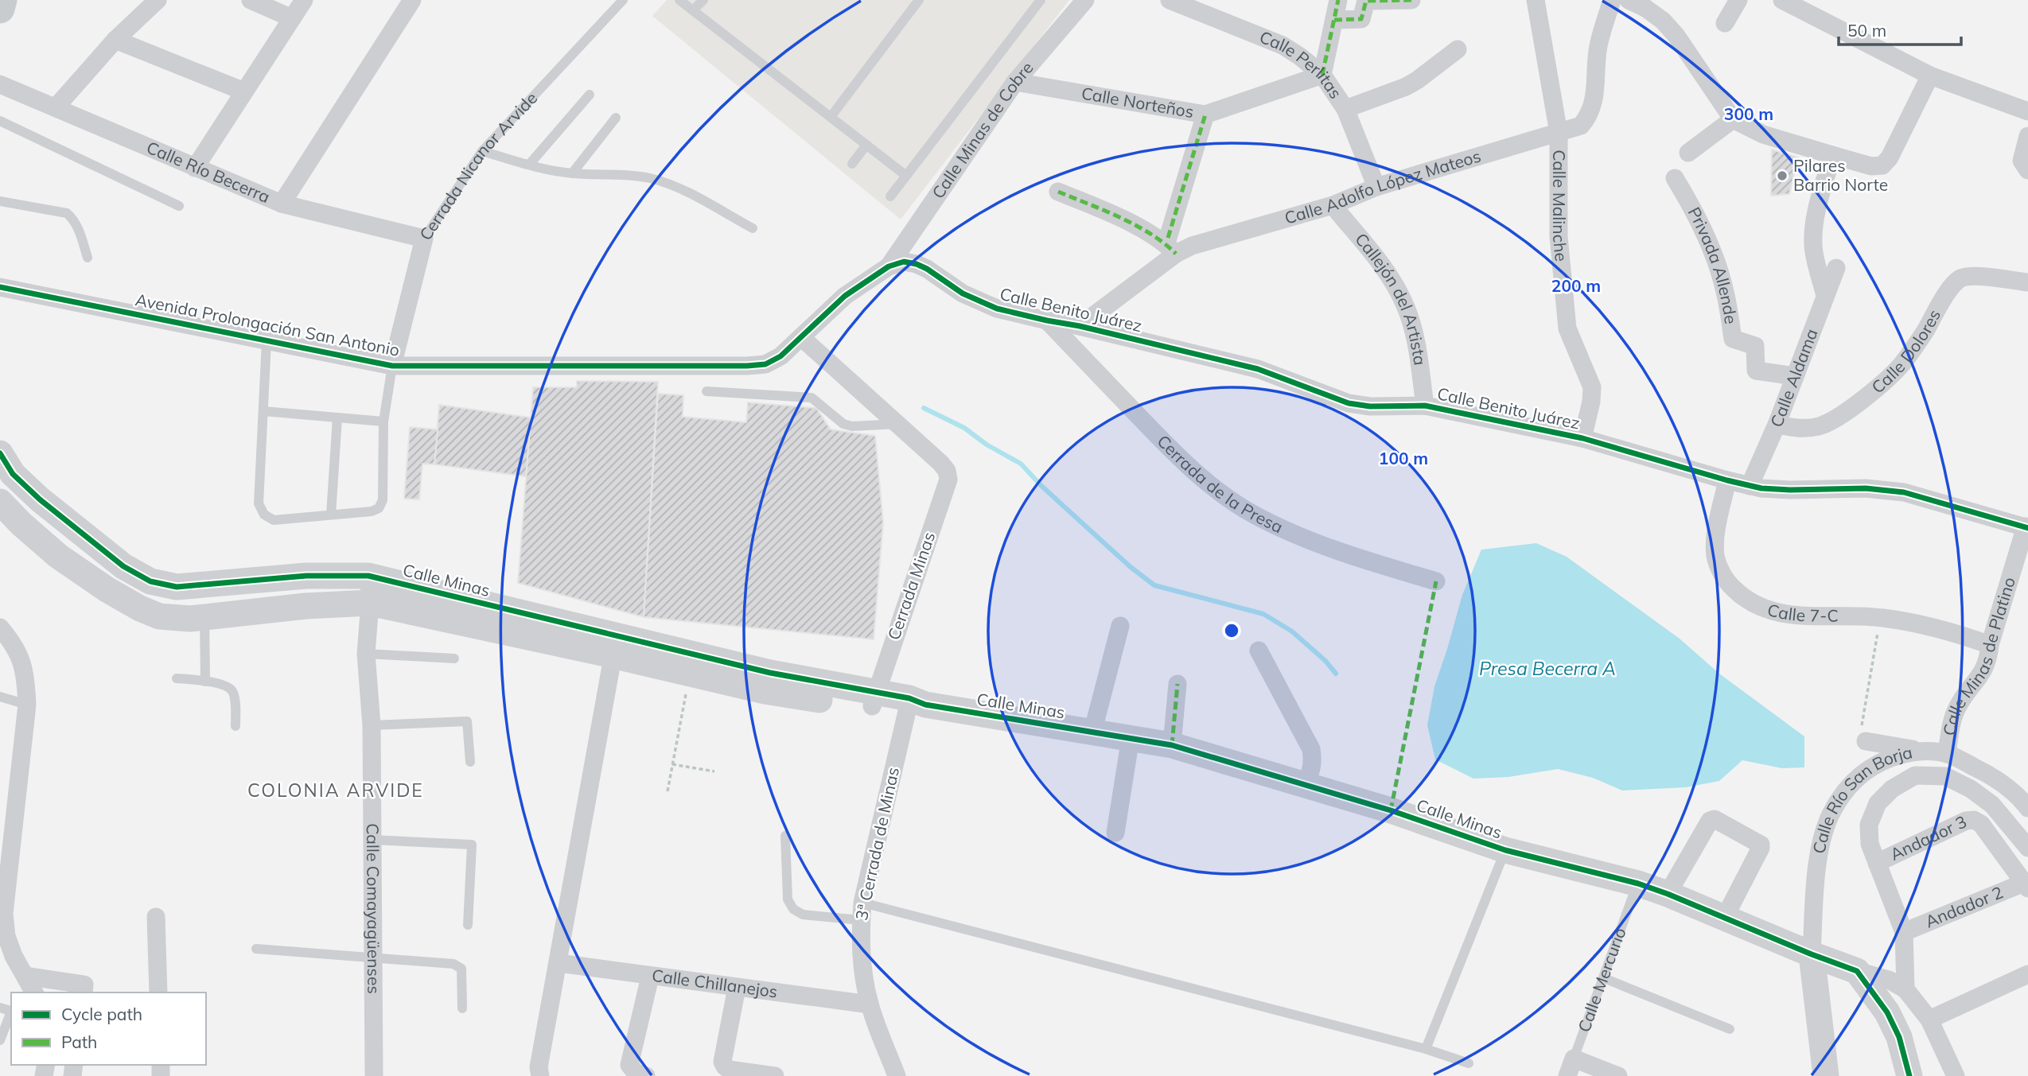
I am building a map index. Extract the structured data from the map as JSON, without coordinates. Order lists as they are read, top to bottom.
{
  "streets": {
    "street": [
      "Calle Perlitas",
      "Calle Norteños",
      "Calle Minas de Cobre",
      "Cerrada Nicanor Arvide",
      "Calle Río Becerra",
      "Calle Adolfo López Mateos",
      "Calle Malinche",
      "Privada Allende",
      "Callejón del Artista",
      "Calle Benito Juárez",
      "Avenida Prolongación San Antonio",
      "Calle Dolores",
      "Calle Aldama",
      "Cerrada de la Presa",
      "Calle Minas",
      "Cerrada Minas",
      "Calle 7-C",
      "Calle Minas de Platino",
      "Calle Río San Borja",
      "Andador 3",
      "3ª Cerrada de Minas",
      "Andador 2",
      "Calle Comayagüenses",
      "Calle Chillanejos"
    ],
    "lane": ["Calle Mercurio"]
  },
  "crossings": [
    ["Calle Perlitas", "Calle Norteños"],
    ["Calle Perlitas", "Calle Adolfo López Mateos"],
    ["Calle Norteños", "Calle Minas de Cobre"],
    ["Calle Minas de Cobre", "Calle Benito Juárez"],
    ["Cerrada Nicanor Arvide", "Calle Río Becerra"],
    ["Cerrada Nicanor Arvide", "Avenida Prolongación San Antonio"],
    ["Calle Adolfo López Mateos", "Calle Malinche"],
    ["Calle Adolfo López Mateos", "Callejón del Artista"],
    ["Calle Adolfo López Mateos", "Calle Benito Juárez"],
    ["Calle Malinche", "Calle Benito Juárez"],
    ["Privada Allende", "Calle Aldama"],
    ["Callejón del Artista", "Calle Benito Juárez"],
    ["Calle Benito Juárez", "Calle Aldama"],
    ["Calle Benito Juárez", "Cerrada de la Presa"],
    ["Calle Benito Juárez", "Calle 7-C"],
    ["Calle Benito Juárez", "Calle Minas de Platino"],
    ["Calle Dolores", "Calle Aldama"],
    ["Calle Minas", "Cerrada Minas"],
    ["Calle Minas", "Calle Río San Borja"],
    ["Calle Minas", "3ª Cerrada de Minas"],
    ["Calle Minas", "Calle Comayagüenses"],
    ["Calle Minas", "Calle Mercurio"],
    ["Calle 7-C", "Calle Minas de Platino"],
    ["Calle Minas de Platino", "Calle Río San Borja"],
    ["Calle Río San Borja", "Andador 3"],
    ["Calle Río San Borja", "Andador 2"],
    ["Andador 3", "Andador 2"],
    ["3ª Cerrada de Minas", "Calle Chillanejos"]
  ],
  "districts": ["COLONIA ARVIDE"],
  "water": ["Presa Becerra A"],
  "places": ["Pilares Barrio Norte"],
  "legend": ["Cycle path", "Path"],
  "scale_bar": "50 m",
  "rings": ["300 m", "200 m", "100 m"]
}
